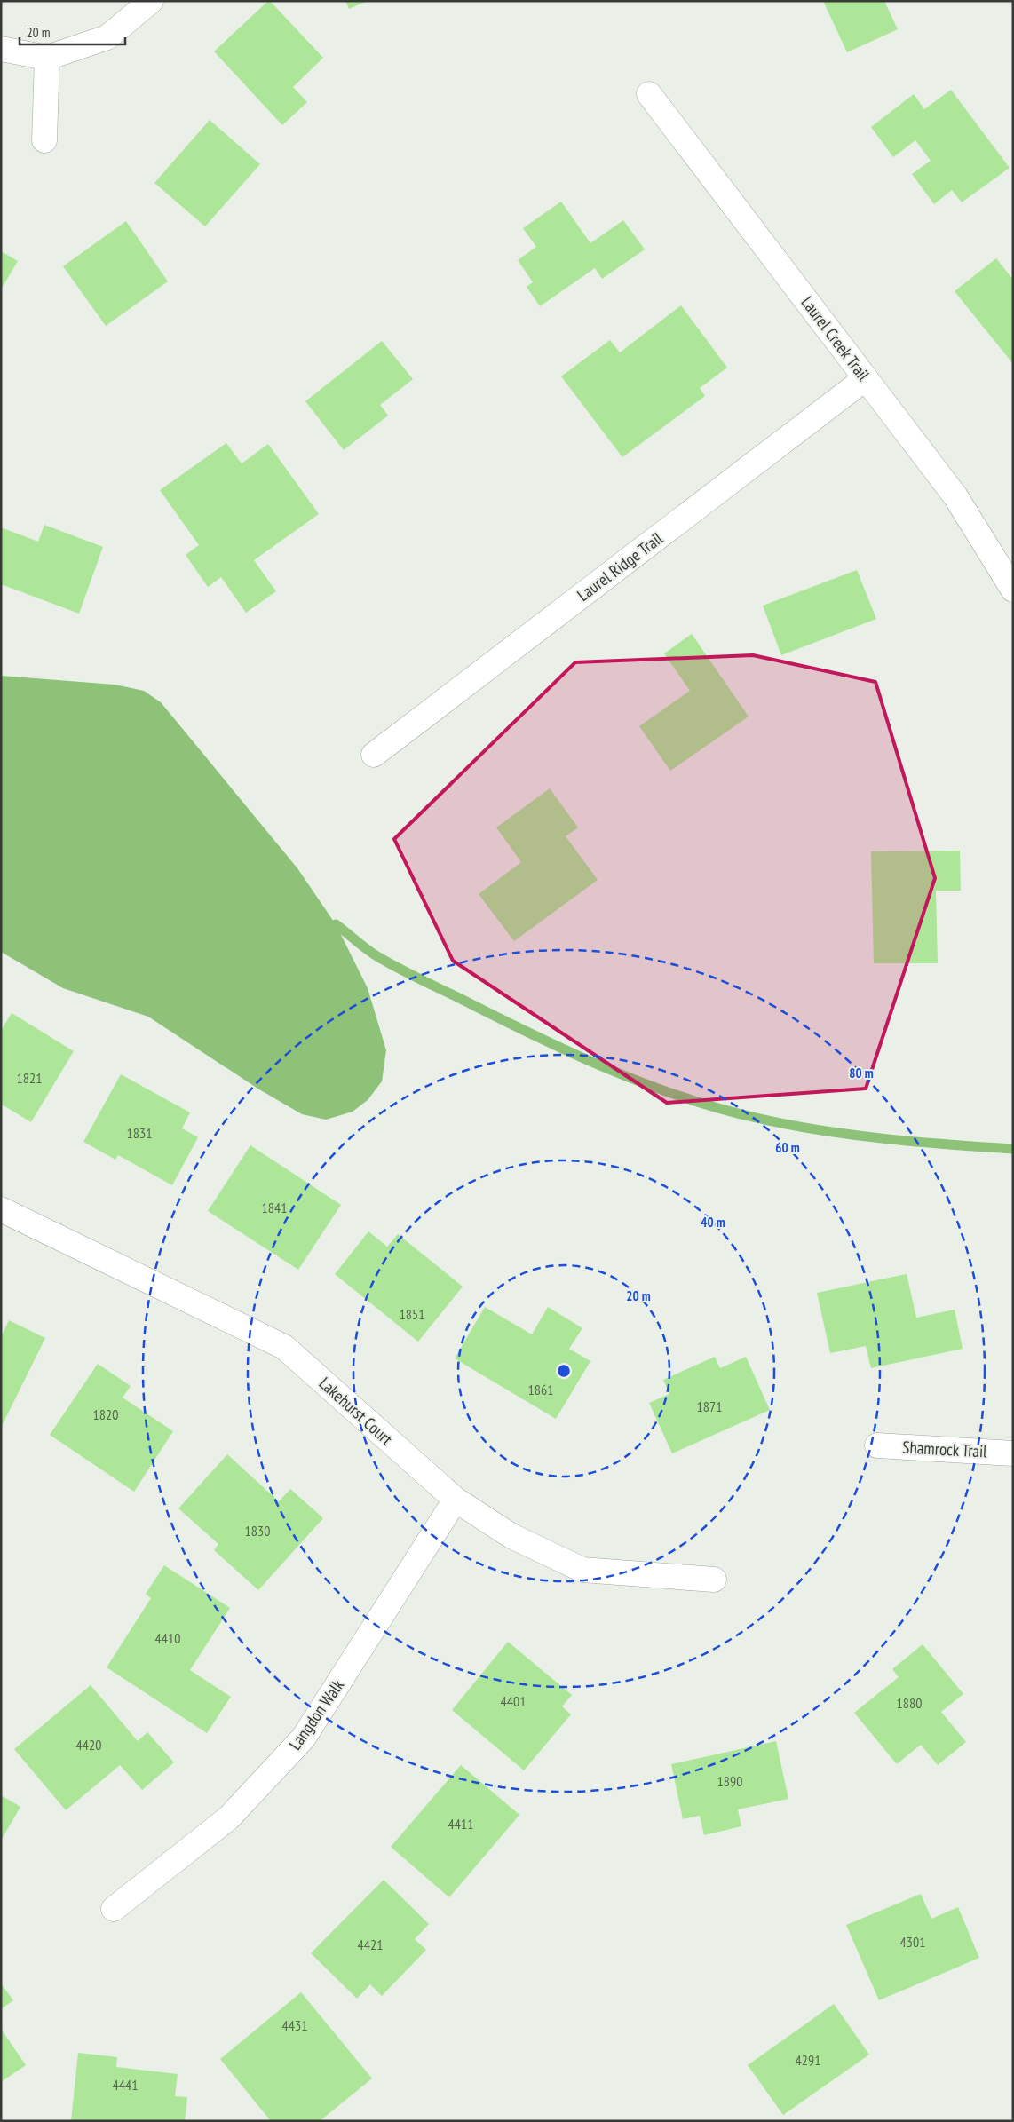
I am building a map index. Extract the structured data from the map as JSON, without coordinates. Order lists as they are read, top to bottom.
{
  "streets": {
    "street": [
      "Laurel Creek Trail",
      "Laurel Ridge Trail",
      "Lakehurst Court",
      "Shamrock Trail",
      "Langdon Walk"
    ]
  },
  "crossings": [
    ["Laurel Creek Trail", "Laurel Ridge Trail"],
    ["Lakehurst Court", "Langdon Walk"]
  ],
  "house_numbers": [
    "1821",
    "1831",
    "1841",
    "1851",
    "1861",
    "1871",
    "1820",
    "1830",
    "4410",
    "4401",
    "1880",
    "4420",
    "1890",
    "4411",
    "4301",
    "4421",
    "4431",
    "4291",
    "4441"
  ],
  "scale_bar": "20 m",
  "rings": [
    "80 m",
    "60 m",
    "40 m",
    "20 m"
  ]
}
